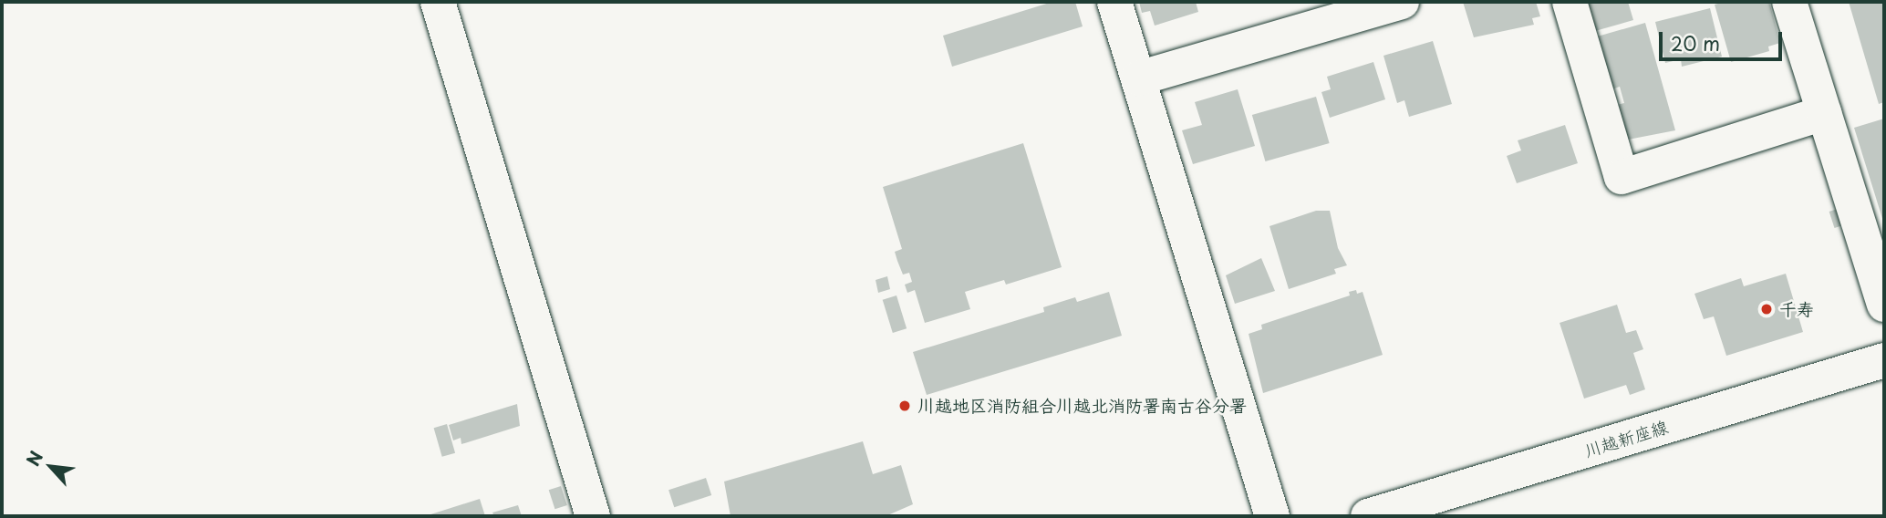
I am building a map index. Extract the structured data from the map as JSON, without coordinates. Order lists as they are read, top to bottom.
{
  "streets": {
    "street": ["川越新座線"]
  },
  "places": ["千寿", "川越地区消防組合川越北消防署南古谷分署"],
  "scale_bar": "20 m",
  "north": "top left"
}
